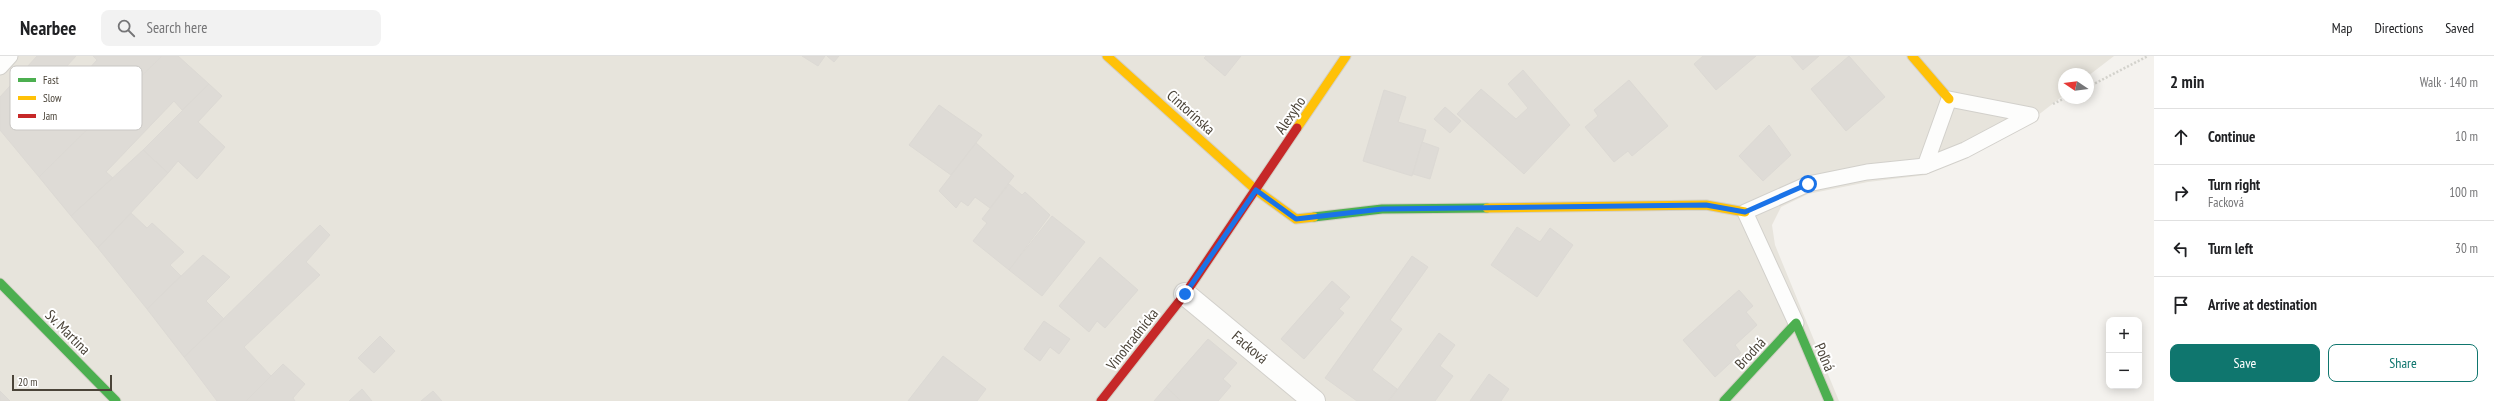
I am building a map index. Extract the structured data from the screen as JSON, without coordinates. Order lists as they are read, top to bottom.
{
  "streets": {
    "street": [
      "Cintorínska",
      "Alexyho",
      "Sv. Martina",
      "Vinohradnícka",
      "Facková",
      "Brodná",
      "Poľná"
    ]
  },
  "crossings": [
    ["Cintorínska", "Alexyho"],
    ["Alexyho", "Vinohradnícka"],
    ["Alexyho", "Facková"],
    ["Vinohradnícka", "Facková"],
    ["Brodná", "Poľná"]
  ],
  "legend": ["Fast", "Slow", "Jam"],
  "scale_bar": "20 m",
  "north": "left",
  "page": {
    "header": "Nearbee",
    "search": "Search here",
    "nav": ["Map", "Directions", "Saved"],
    "heading": ["2 min", "Walk · 140 m"],
    "list": [
      ["Continue", "10 m"],
      ["Turn right", "Facková", "100 m"],
      ["Turn left", "30 m"],
      "Arrive at destination"
    ],
    "map_buttons": ["+", "−"],
    "buttons": ["Save", "Share"],
    "scale": "20 m"
  }
}
